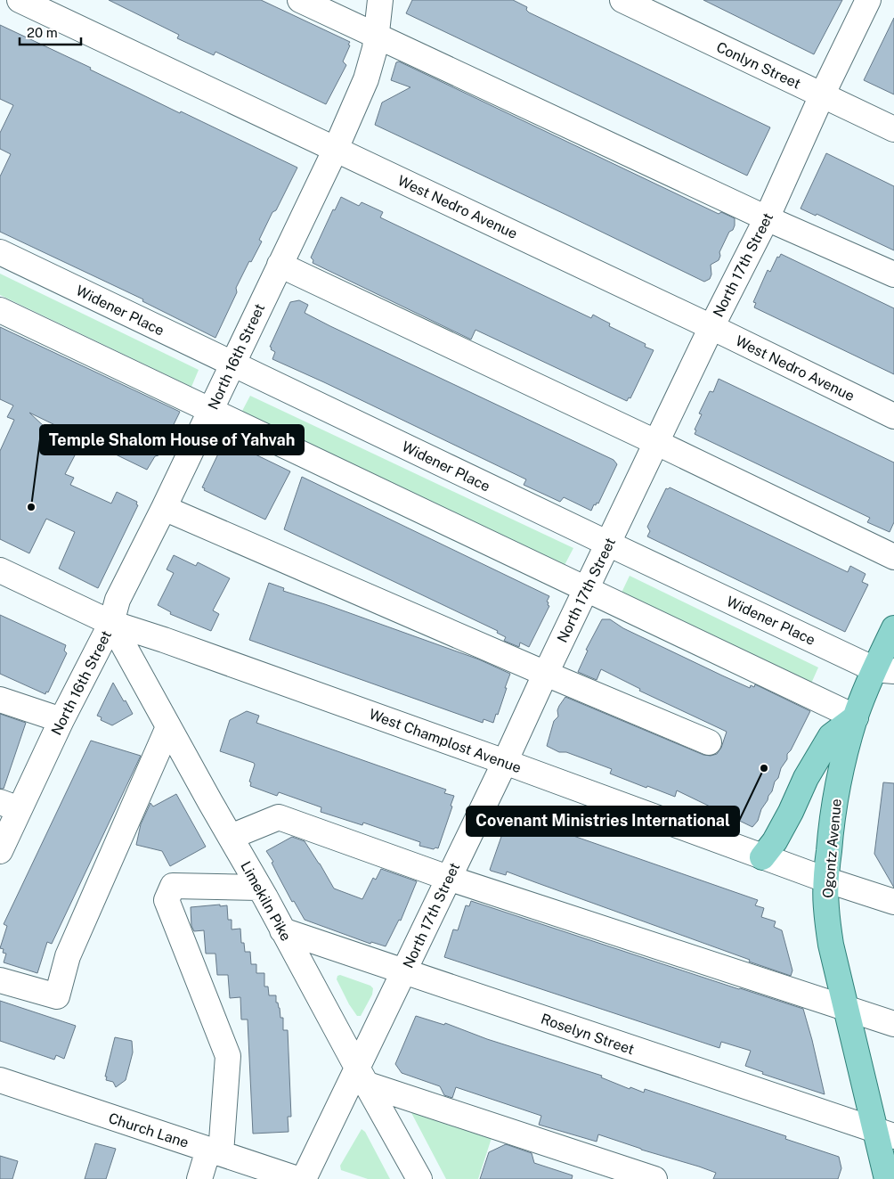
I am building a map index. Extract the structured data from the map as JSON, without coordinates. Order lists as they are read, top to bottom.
{
  "streets": {
    "main road": ["Ogontz Avenue"],
    "street": [
      "Conlyn Street",
      "West Nedro Avenue",
      "North 17th Street",
      "Widener Place",
      "North 16th Street",
      "West Champlost Avenue",
      "Limekiln Pike",
      "Roselyn Street",
      "Church Lane"
    ]
  },
  "crossings": [
    ["Conlyn Street", "North 17th Street"],
    ["West Nedro Avenue", "North 17th Street"],
    ["West Nedro Avenue", "North 16th Street"],
    ["North 17th Street", "Widener Place"],
    ["North 17th Street", "West Champlost Avenue"],
    ["North 17th Street", "Limekiln Pike"],
    ["North 17th Street", "Roselyn Street"],
    ["Widener Place", "North 16th Street"],
    ["Widener Place", "Ogontz Avenue"],
    ["North 16th Street", "West Champlost Avenue"],
    ["North 16th Street", "Limekiln Pike"],
    ["West Champlost Avenue", "Ogontz Avenue"],
    ["West Champlost Avenue", "Limekiln Pike"],
    ["Ogontz Avenue", "Roselyn Street"],
    ["Limekiln Pike", "Roselyn Street"]
  ],
  "places": ["Temple Shalom House of Yahvah", "Covenant Ministries International"],
  "scale_bar": "20 m"
}
